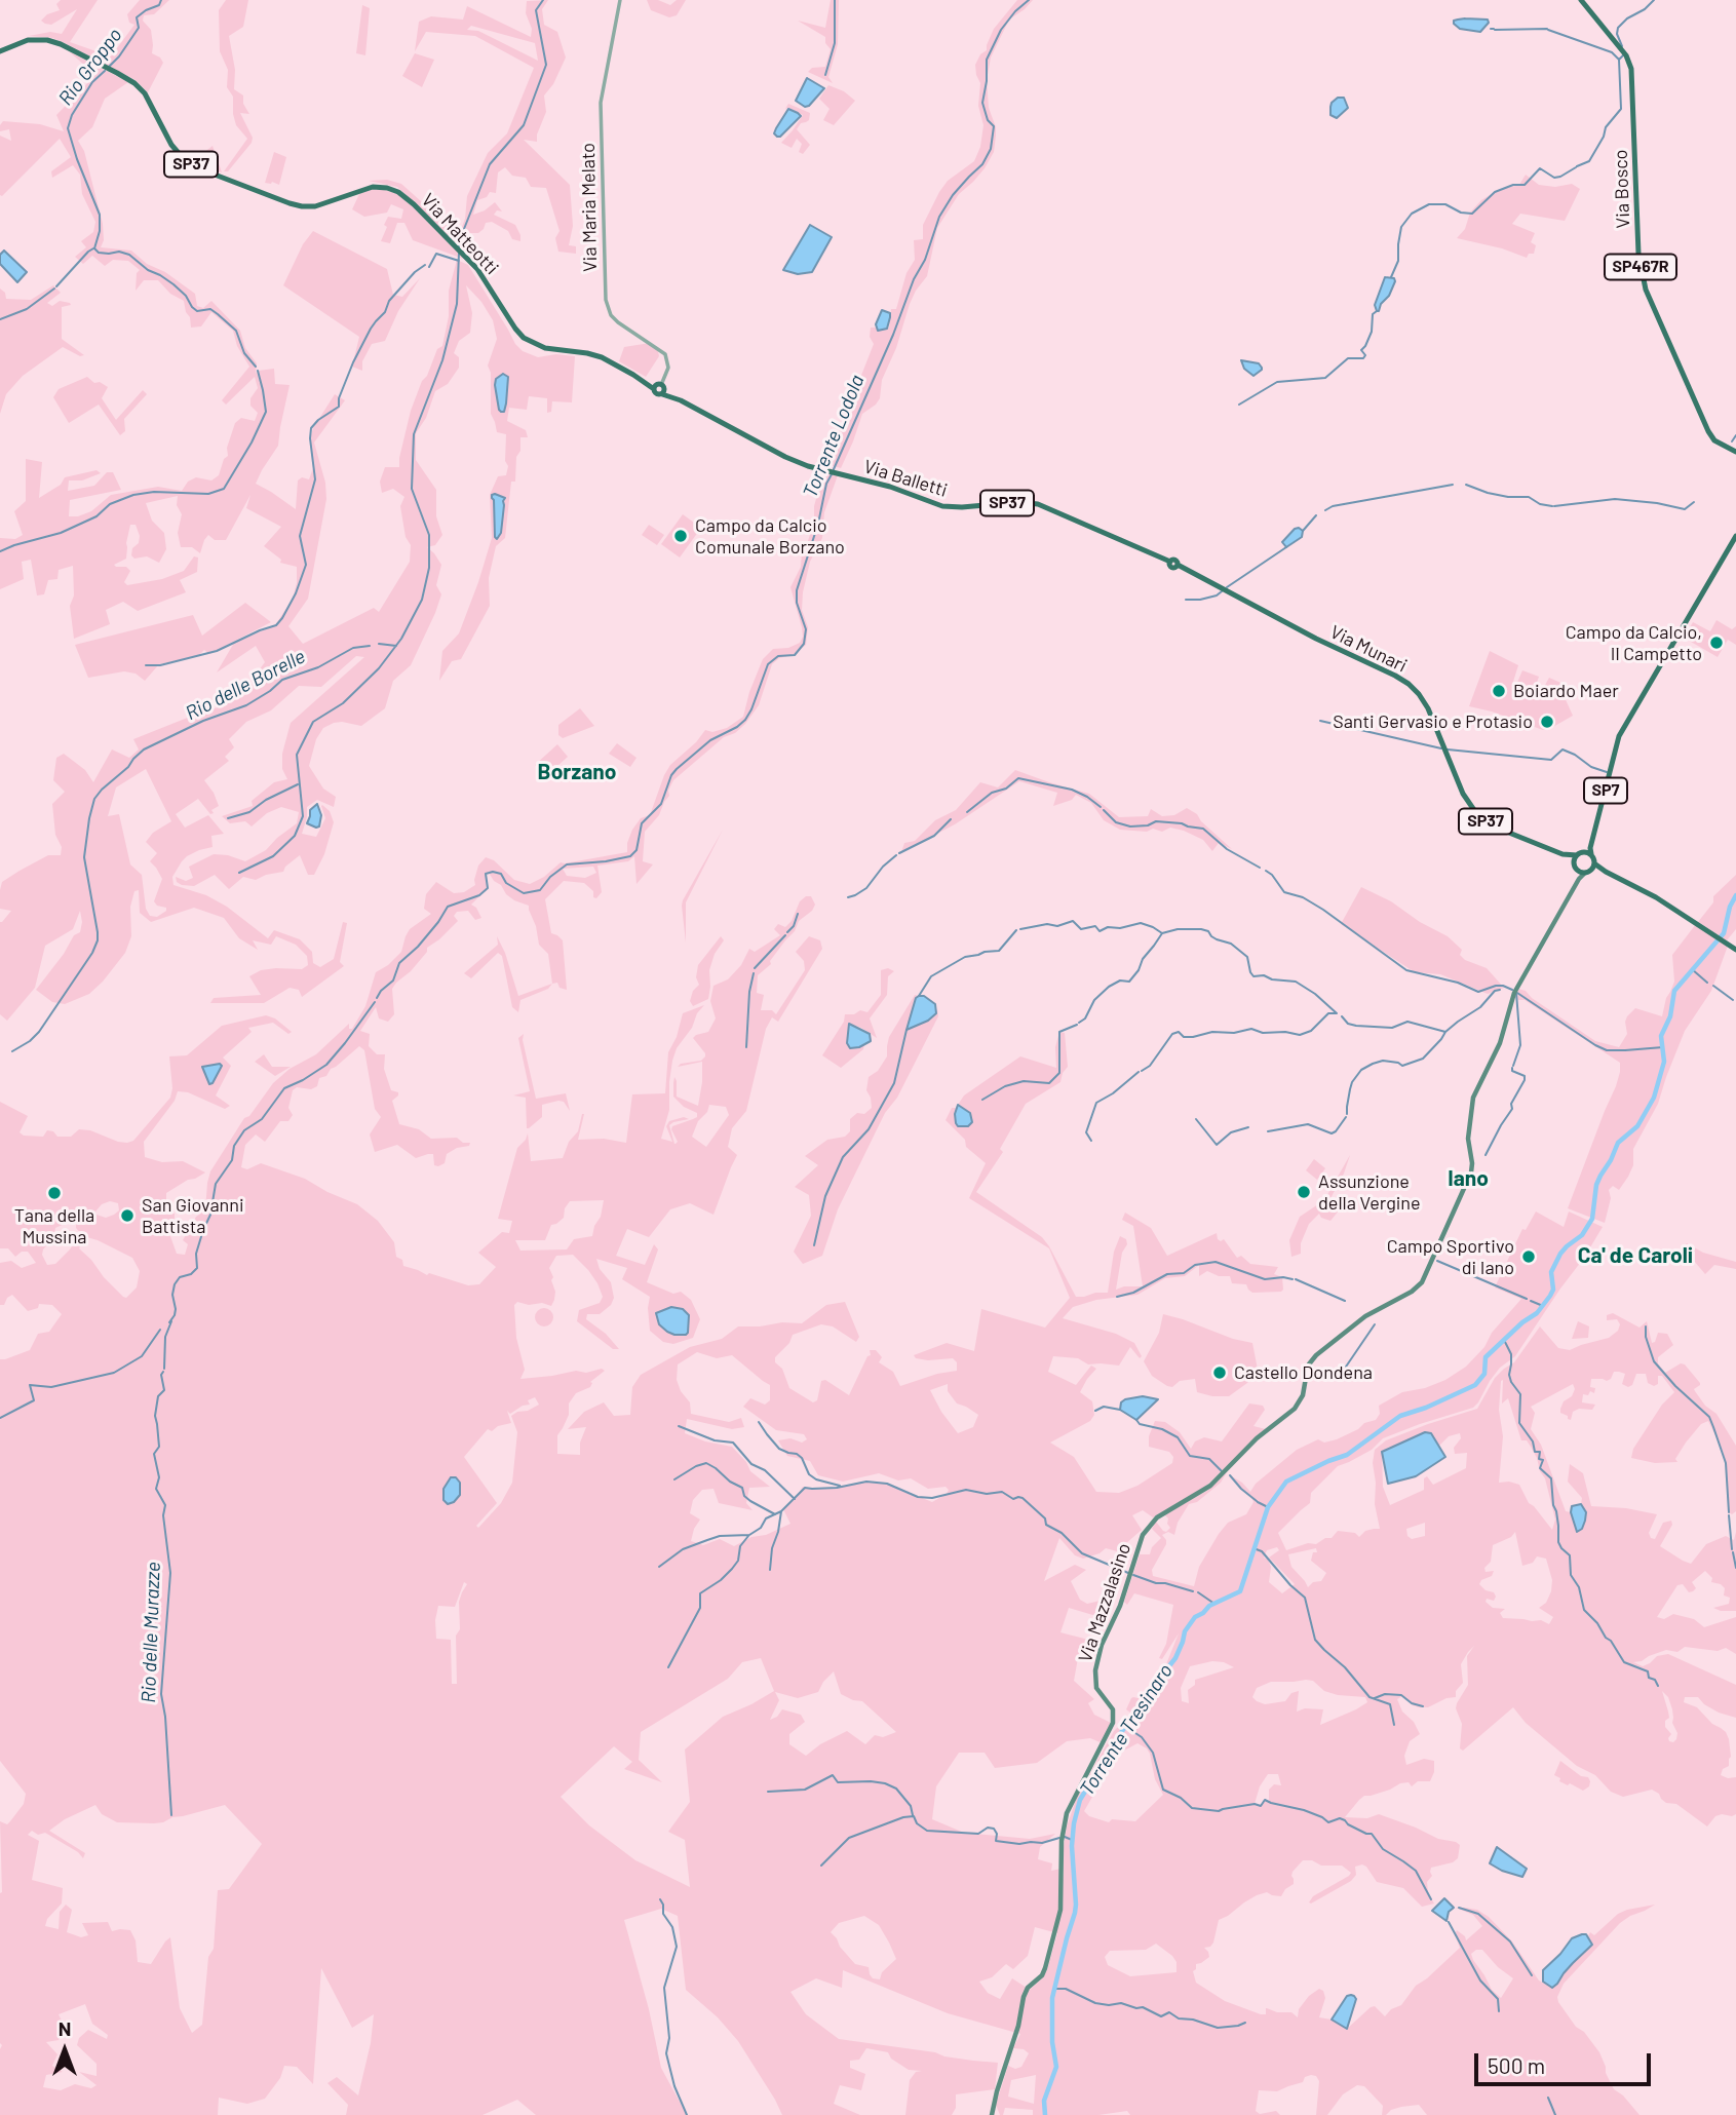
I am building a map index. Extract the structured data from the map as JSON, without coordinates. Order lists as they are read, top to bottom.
{
  "streets": {
    "main road": [
      "SP37",
      "Via Bosco",
      "Via Matteotti",
      "SP467R",
      "Via Balletti",
      "Via Munari",
      "SP7",
      "Via Mazzalasino"
    ],
    "street": ["Via Maria Melato"]
  },
  "crossings": [
    ["Via Maria Melato", "Via Matteotti"],
    ["Via Maria Melato", "Via Balletti"],
    ["Via Matteotti", "Via Balletti"],
    ["Via Balletti", "Via Munari"],
    ["Via Munari", "SP7"],
    ["Via Munari", "Via Mazzalasino"],
    ["SP7", "Via Mazzalasino"]
  ],
  "districts": ["Borzano", "Iano", "Ca' de Caroli"],
  "water": [
    "Rio Groppo",
    "Torrente Lodola",
    "Rio delle Borelle",
    "Rio delle Murazze",
    "Torrente Tresinaro"
  ],
  "places": [
    "Campo da Calcio Comunale Borzano",
    "Campo da Calcio, Il Campetto",
    "Boiardo Maer",
    "Santi Gervasio e Protasio",
    "Assunzione della Vergine",
    "Tana della Mussina",
    "San Giovanni Battista",
    "Campo Sportivo di Iano",
    "Castello Dondena"
  ],
  "scale_bar": "500 m",
  "north": "top"
}
